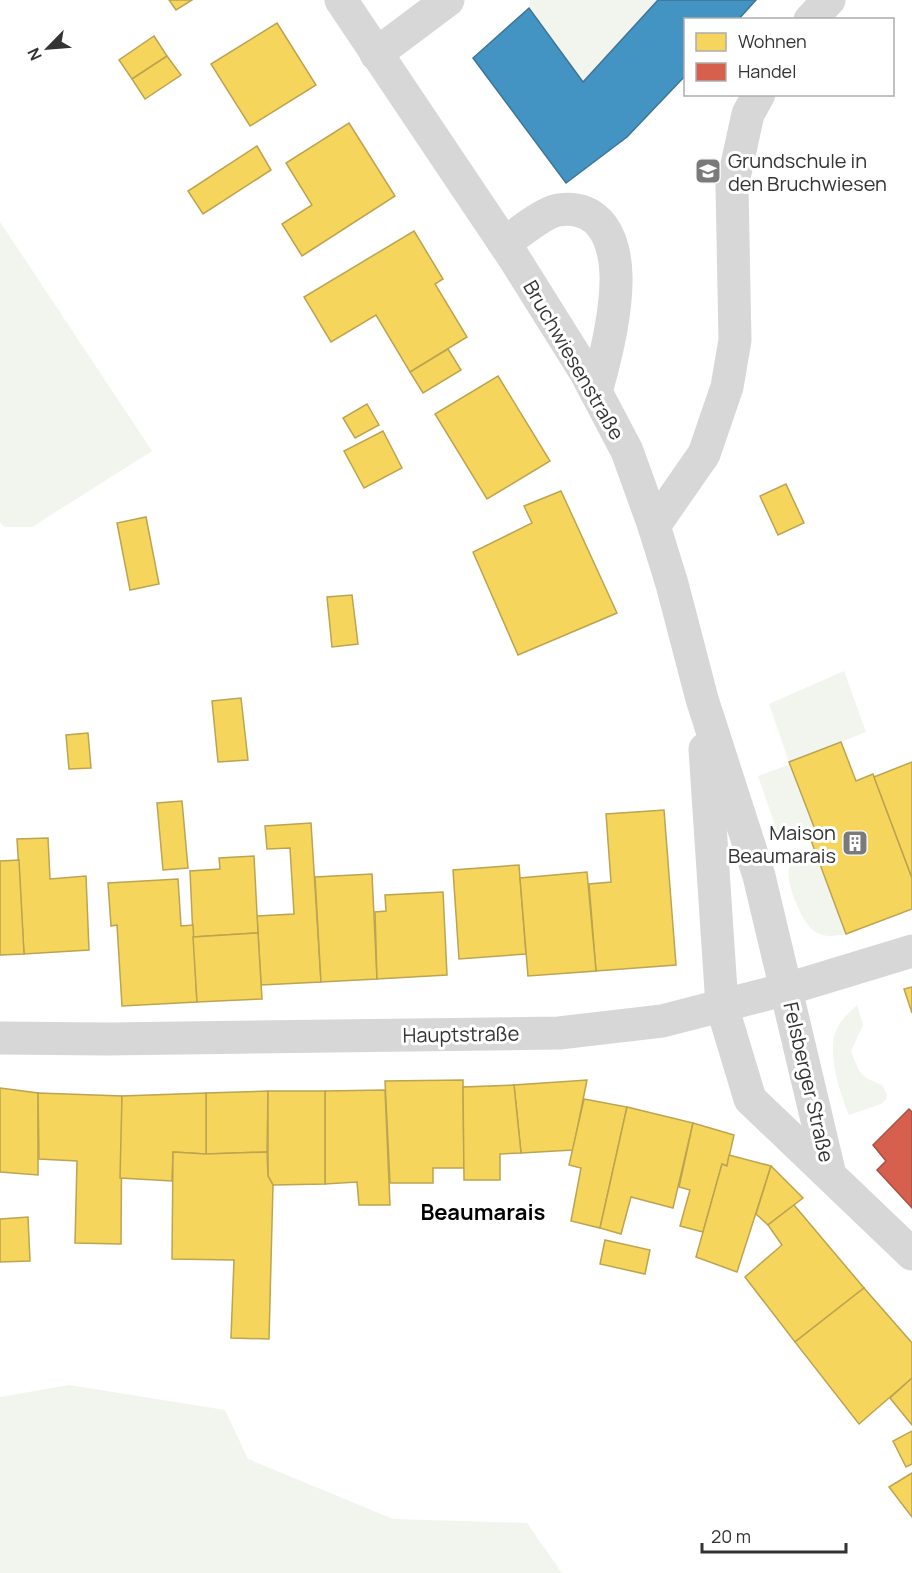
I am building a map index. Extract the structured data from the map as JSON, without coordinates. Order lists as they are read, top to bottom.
{
  "streets": {
    "street": ["Bruchwiesenstraße", "Hauptstraße", "Felsberger Straße"]
  },
  "crossings": [
    ["Bruchwiesenstraße", "Hauptstraße"],
    ["Bruchwiesenstraße", "Felsberger Straße"],
    ["Hauptstraße", "Felsberger Straße"]
  ],
  "districts": ["Beaumarais"],
  "places": {
    "school or university": ["Grundschule in den Bruchwiesen"],
    "building": ["Maison Beaumarais"]
  },
  "legend": ["Wohnen", "Handel"],
  "scale_bar": "20 m",
  "north": "bottom left"
}
